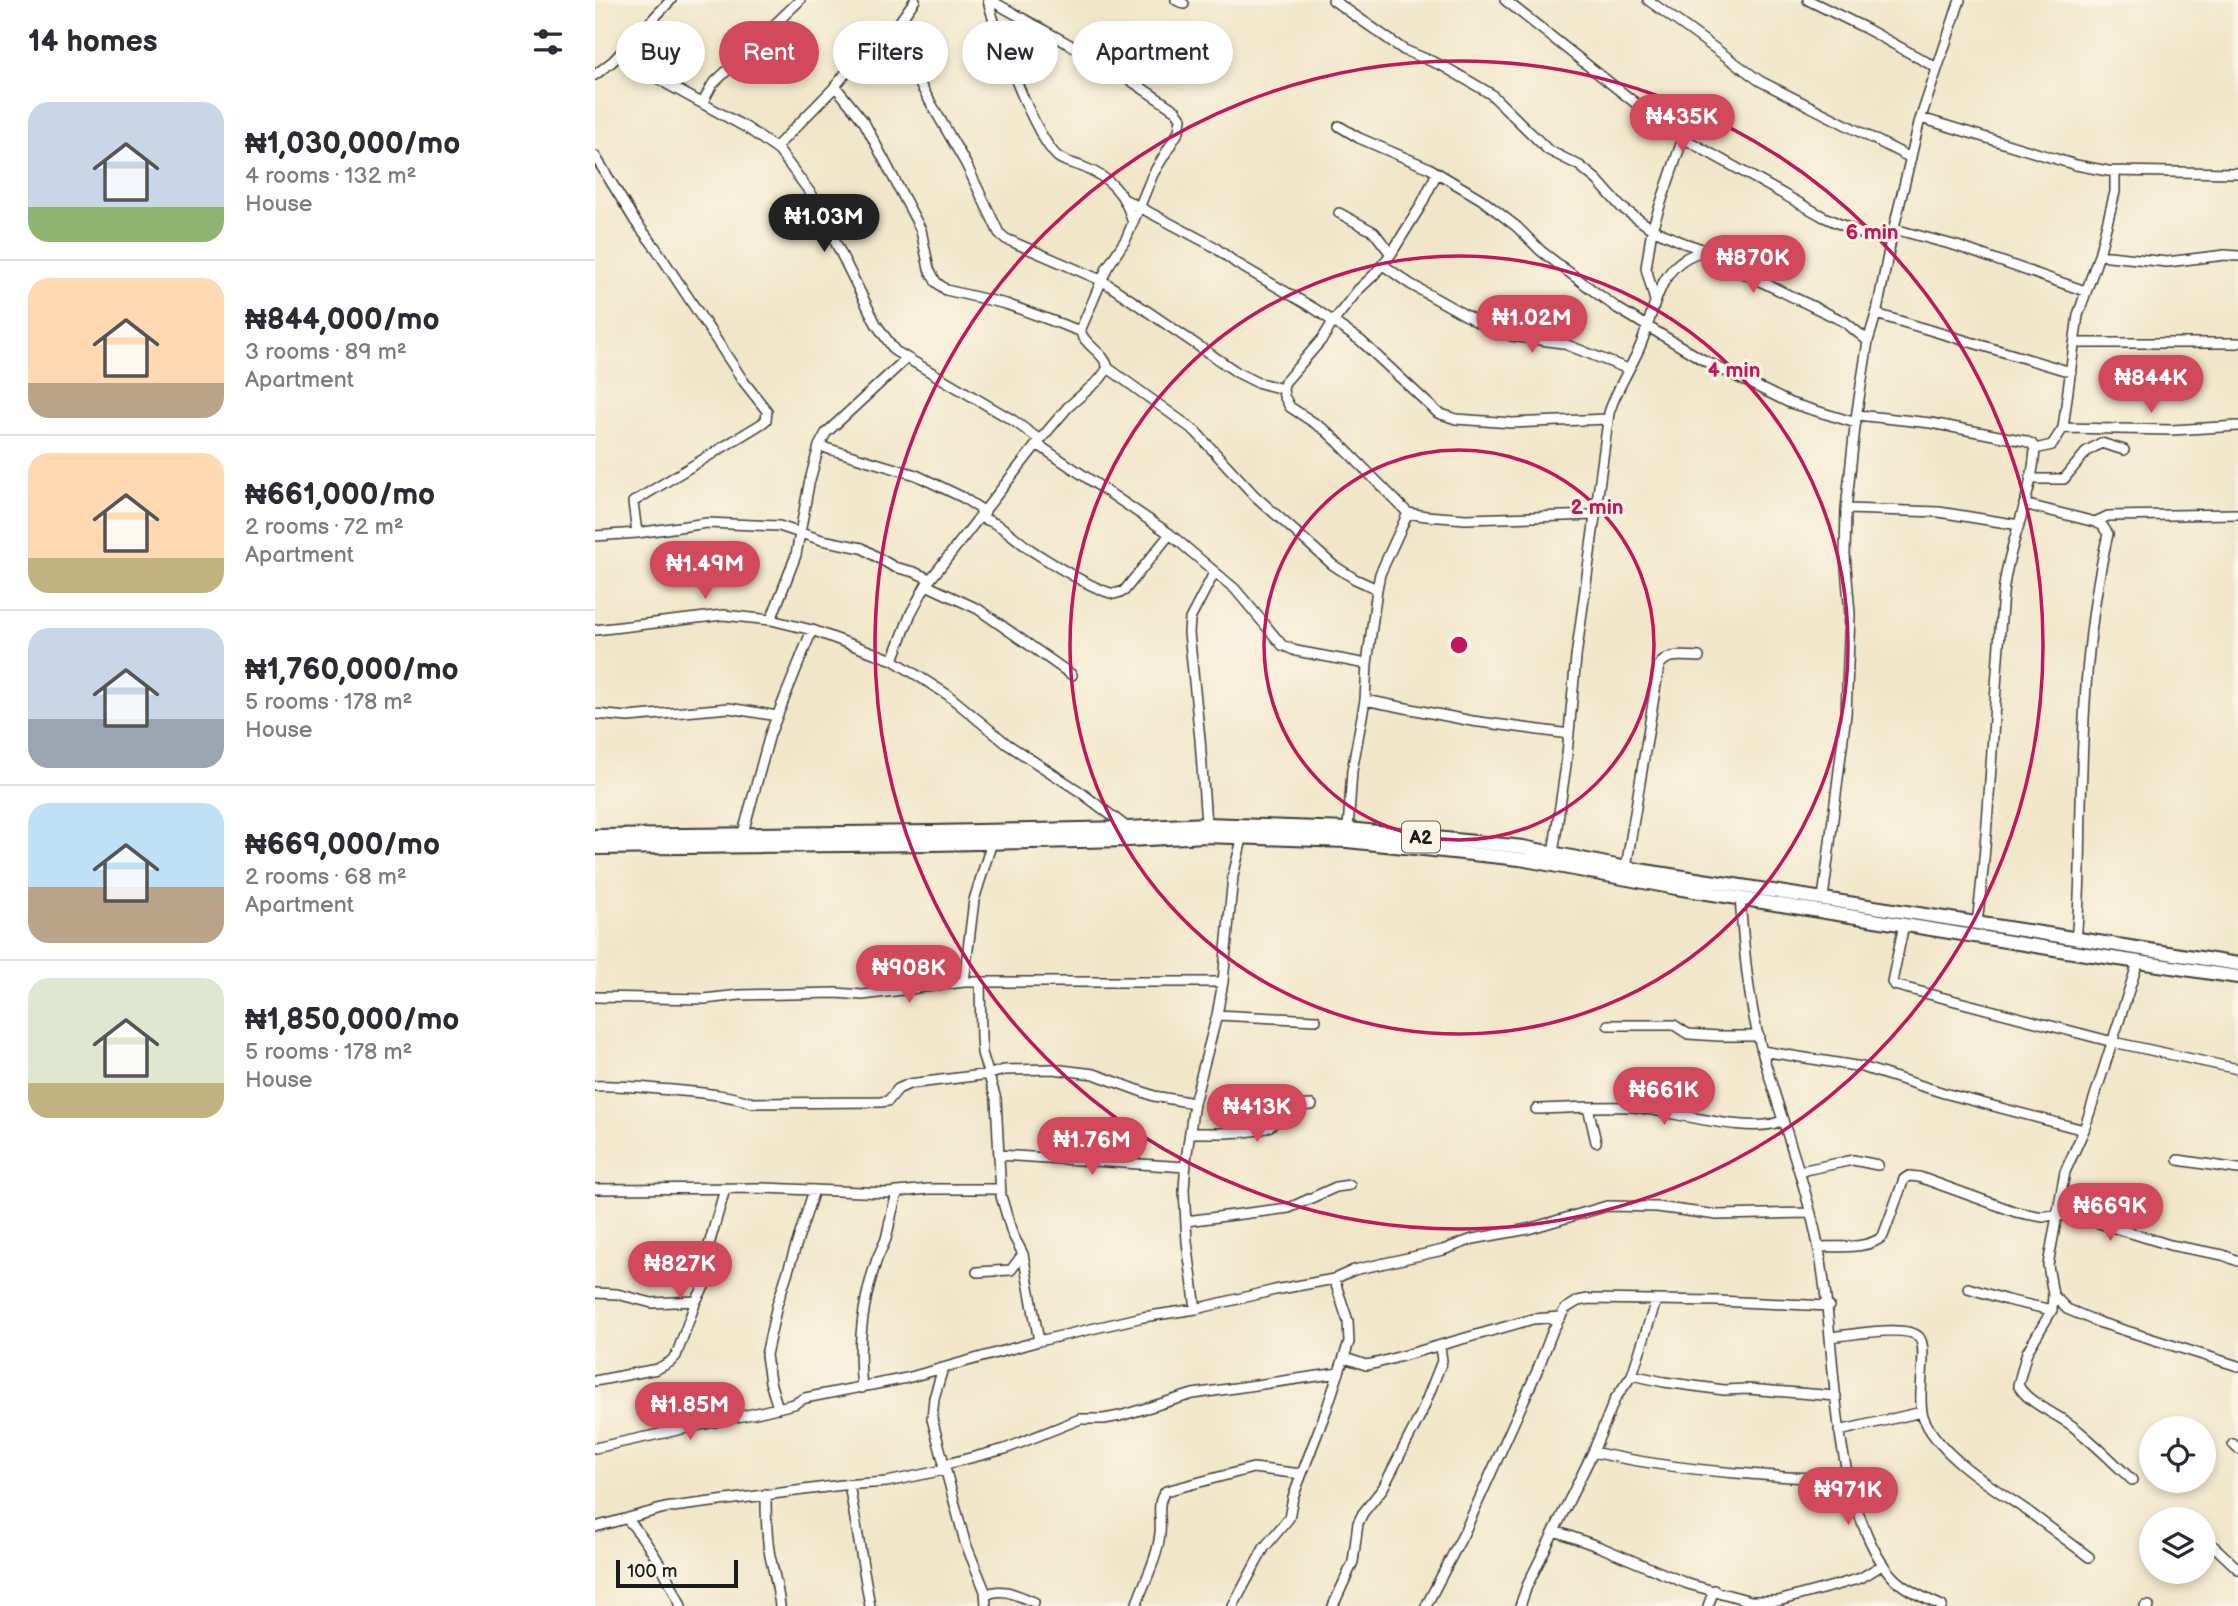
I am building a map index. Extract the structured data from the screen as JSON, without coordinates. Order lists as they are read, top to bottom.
{
  "streets": {
    "highway": ["A2"]
  },
  "scale_bar": "100 m",
  "page": {
    "heading": "14 homes",
    "chip": [
      "Buy",
      "Rent",
      "Filters",
      "New",
      "Apartment"
    ],
    "list": [
      {
        "name": "₦1,030,000/mo",
        "note": "4 rooms · 132 m² · House"
      },
      {
        "name": "₦844,000/mo",
        "note": "3 rooms · 89 m² · Apartment"
      },
      {
        "name": "₦661,000/mo",
        "note": "2 rooms · 72 m² · Apartment"
      },
      {
        "name": "₦1,760,000/mo",
        "note": "5 rooms · 178 m² · House"
      },
      {
        "name": "₦669,000/mo",
        "note": "2 rooms · 68 m² · Apartment"
      },
      {
        "name": "₦1,850,000/mo",
        "note": "5 rooms · 178 m² · House"
      }
    ],
    "price": [
      "₦435K",
      "₦1.03M",
      "₦870K",
      "₦1.02M",
      "₦844K",
      "₦1.49M",
      "₦908K",
      "₦661K",
      "₦413K",
      "₦1.76M",
      "₦669K",
      "₦827K",
      "₦1.85M",
      "₦971K"
    ],
    "scale": "100 m"
  },
  "rings": ["6 min", "4 min", "2 min"]
}
